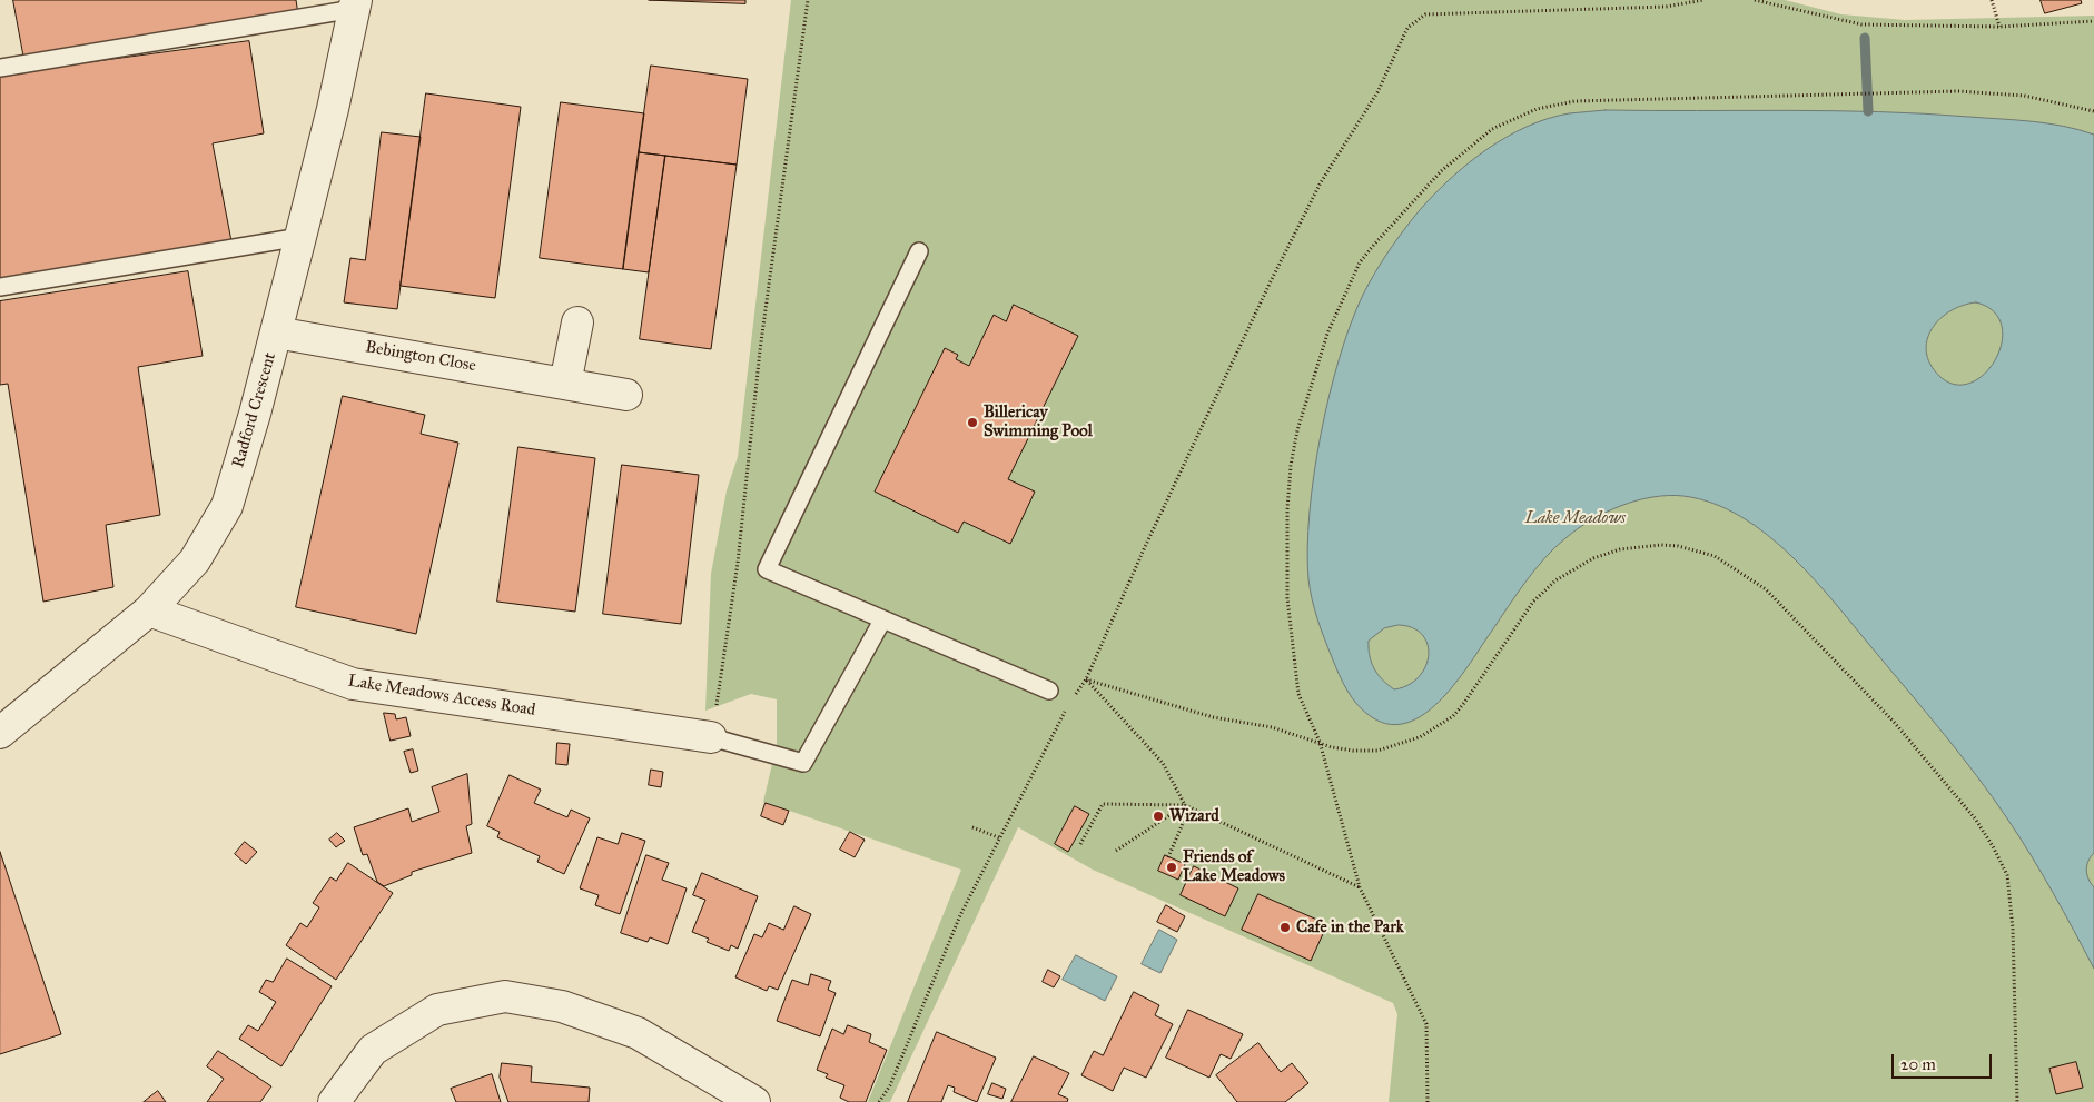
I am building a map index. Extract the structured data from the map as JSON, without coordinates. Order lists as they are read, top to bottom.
{
  "streets": {
    "street": ["Bebington Close", "Radford Crescent", "Lake Meadows Access Road"]
  },
  "crossings": [
    ["Bebington Close", "Radford Crescent"],
    ["Radford Crescent", "Lake Meadows Access Road"]
  ],
  "parks": ["Lake Meadows"],
  "places": [
    "Billericay Swimming Pool",
    "Wizard",
    "Friends of Lake Meadows",
    "Cafe in the Park"
  ],
  "scale_bar": "20 m"
}
